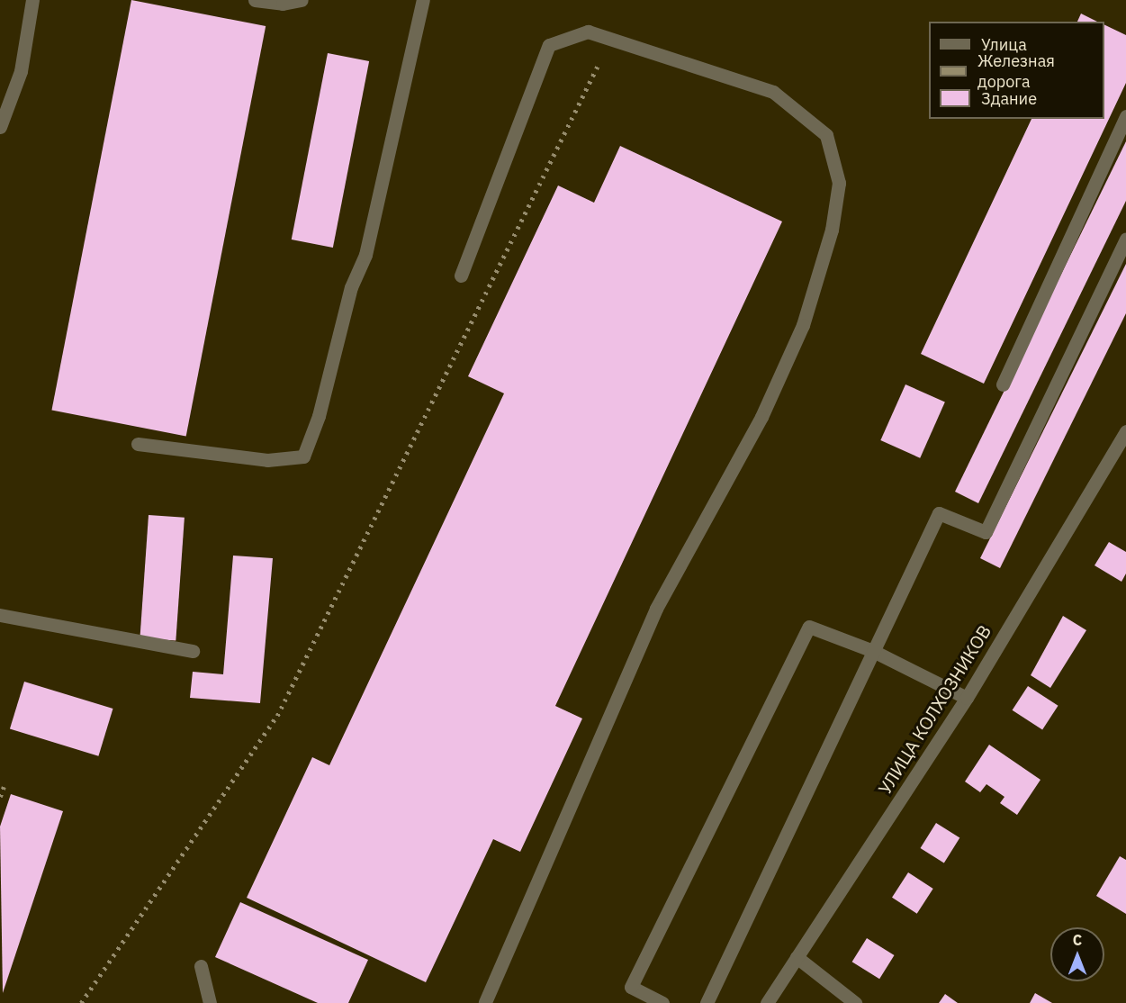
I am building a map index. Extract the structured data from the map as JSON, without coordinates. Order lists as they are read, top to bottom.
{
  "streets": {
    "street": ["УЛИЦА КОЛХОЗНИКОВ"]
  },
  "legend": ["Улица", "Железная дорога", "Здание"],
  "north": "top"
}
